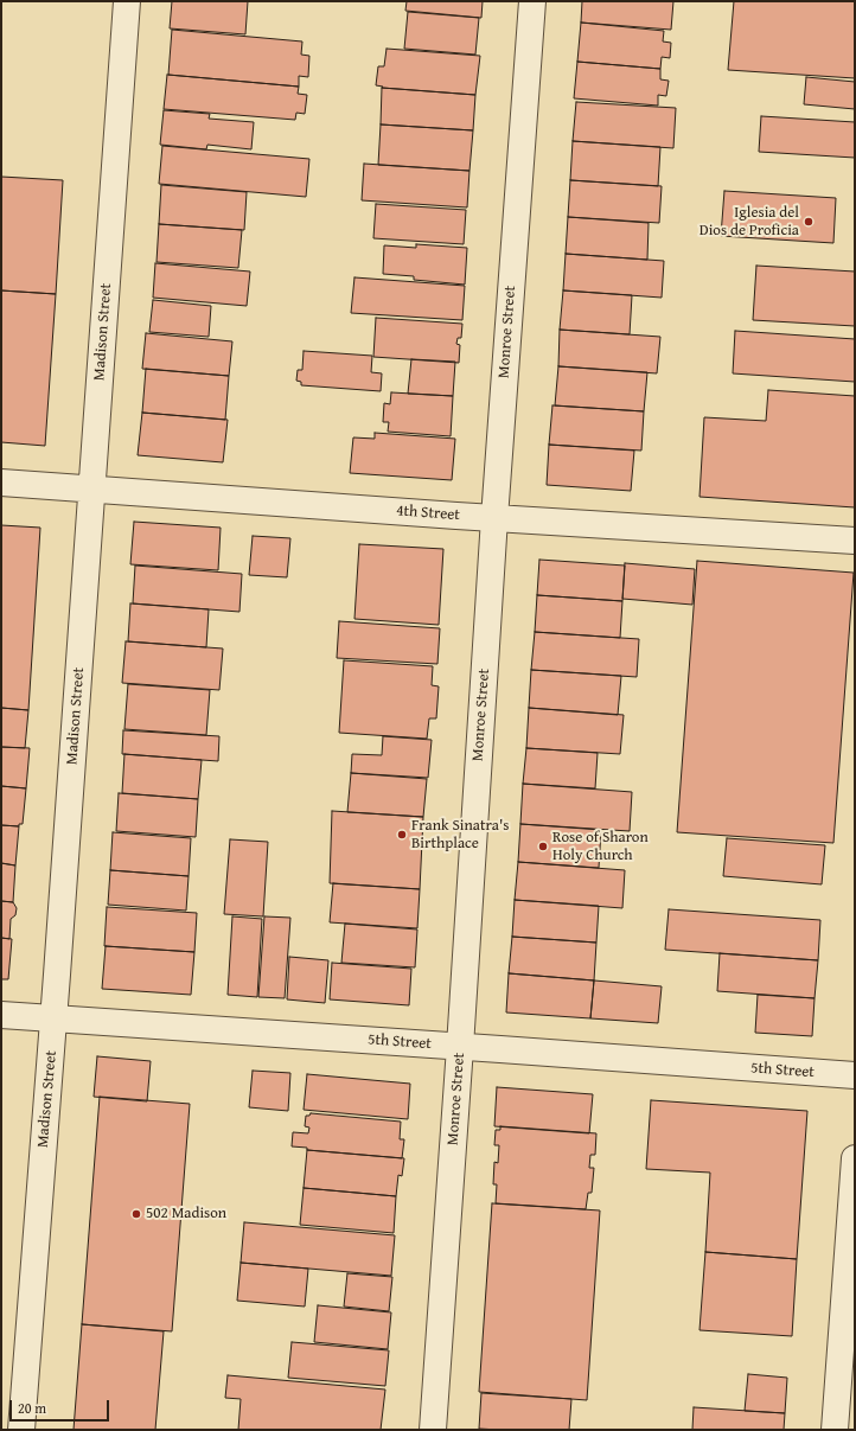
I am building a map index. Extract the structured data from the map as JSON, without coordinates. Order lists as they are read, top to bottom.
{
  "streets": {
    "street": [
      "Madison Street",
      "Monroe Street",
      "4th Street",
      "5th Street"
    ]
  },
  "crossings": [
    ["Madison Street", "4th Street"],
    ["Madison Street", "5th Street"],
    ["Monroe Street", "4th Street"],
    ["Monroe Street", "5th Street"]
  ],
  "places": [
    "Iglesia del Dios de Proficia",
    "Frank Sinatra's Birthplace",
    "Rose of Sharon Holy Church",
    "502 Madison"
  ],
  "scale_bar": "20 m"
}
